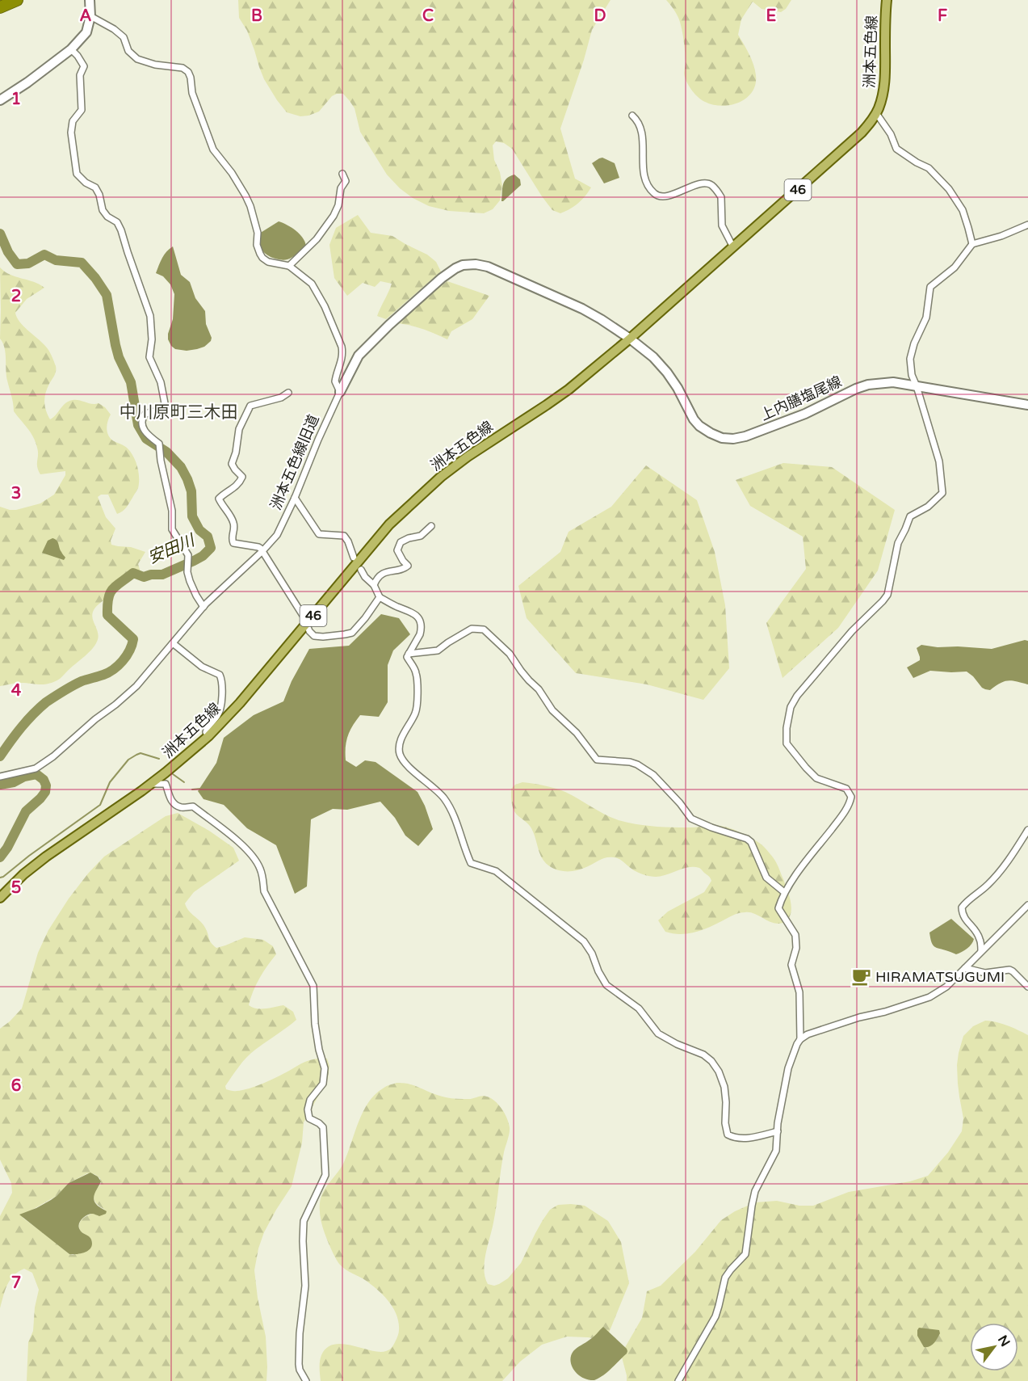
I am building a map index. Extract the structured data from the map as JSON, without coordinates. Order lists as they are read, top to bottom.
{
  "streets": {
    "main road": [
      "洲本五色線",
      "46",
      "上内膳塩尾線",
      "洲本五色線旧道"
    ]
  },
  "crossings": [
    ["洲本五色線", "上内膳塩尾線"],
    ["洲本五色線", "洲本五色線旧道"],
    ["上内膳塩尾線", "洲本五色線旧道"]
  ],
  "districts": ["中川原町三木田"],
  "water": ["安田川"],
  "places": {
    "cafe": ["HIRAMATSUGUMI"]
  },
  "north": "top right",
  "grid": {
    "columns": [
      "A",
      "B",
      "C",
      "D",
      "E",
      "F"
    ],
    "rows": [
      "1",
      "2",
      "3",
      "4",
      "5",
      "6",
      "7"
    ]
  }
}
